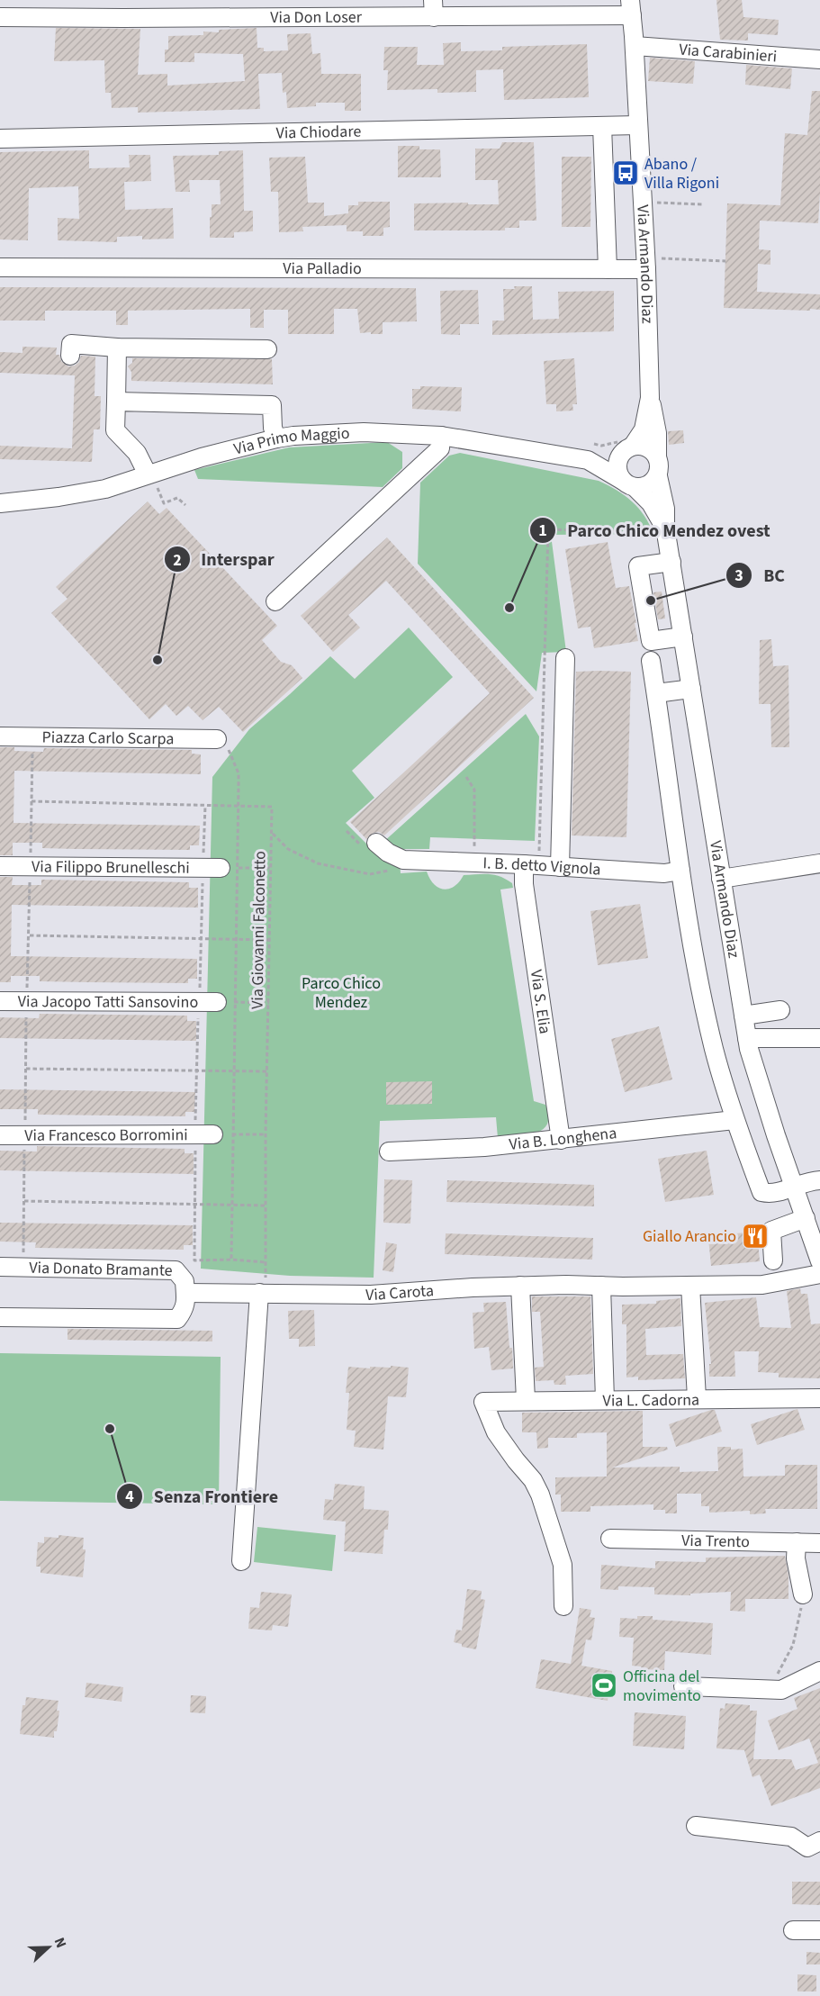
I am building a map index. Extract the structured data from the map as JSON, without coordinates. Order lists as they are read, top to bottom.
{
  "streets": {
    "street": [
      "Via Don Loser",
      "Via Carabinieri",
      "Via Chiodare",
      "Via Armando Diaz",
      "Via Palladio",
      "Via Primo Maggio",
      "Piazza Carlo Scarpa",
      "I. B. detto Vignola",
      "Via Filippo Brunelleschi",
      "Via Jacopo Tatti Sansovino",
      "Via S. Elia",
      "Via Francesco Borromini",
      "Via B. Longhena",
      "Via Donato Bramante",
      "Via Carota",
      "Via L. Cadorna",
      "Via Trento"
    ],
    "path": ["Via Giovanni Falconetto"]
  },
  "crossings": [
    ["Via Don Loser", "Via Armando Diaz"],
    ["Via Carabinieri", "Via Armando Diaz"],
    ["Via Chiodare", "Via Armando Diaz"],
    ["Via Armando Diaz", "Via Palladio"],
    ["Via Armando Diaz", "Via Primo Maggio"],
    ["I. B. detto Vignola", "Via S. Elia"],
    ["Via Giovanni Falconetto", "Via Carota"],
    ["Via S. Elia", "Via B. Longhena"],
    ["Via Donato Bramante", "Via Carota"]
  ],
  "parks": ["Parco Chico Mendez"],
  "places": {
    "bus stop": ["Abano / Villa Rigoni"],
    "other": [
      "BC",
      "Parco Chico Mendez ovest",
      "Interspar",
      "Senza Frontiere"
    ],
    "restaurant": ["Giallo Arancio"],
    "sports": ["Officina del movimento"]
  },
  "north": "right"
}
